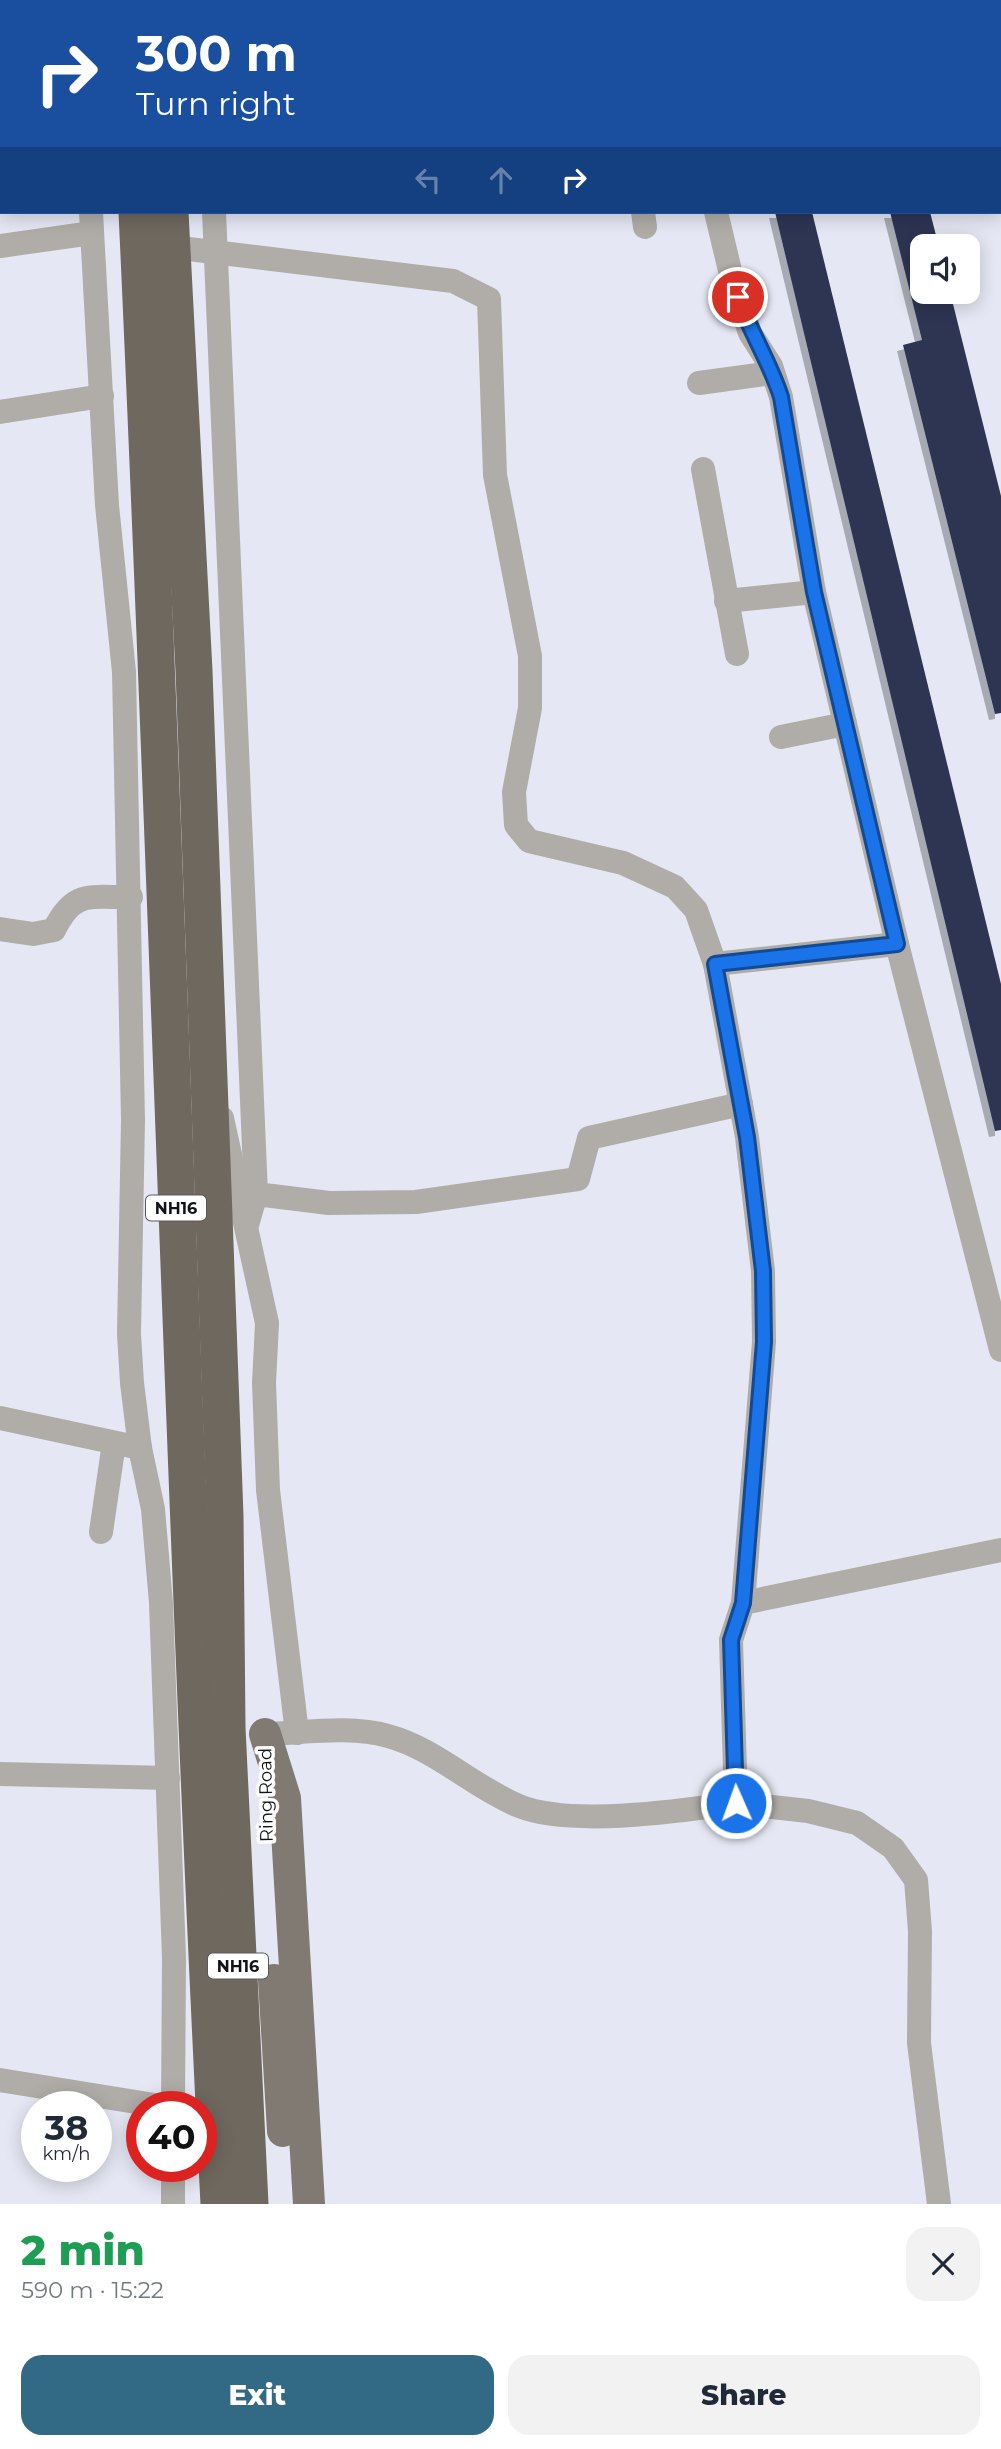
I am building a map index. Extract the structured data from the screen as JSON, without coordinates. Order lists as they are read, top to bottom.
{
  "streets": {
    "highway": ["NH16"],
    "main road": ["Ring Road"]
  },
  "page": {
    "turn": ["300 m", "Turn right"],
    "speed": "38 km/h",
    "limit": "40",
    "heading": ["2 min", "590 m · 15:22"],
    "buttons": ["Exit", "Share"]
  }
}
